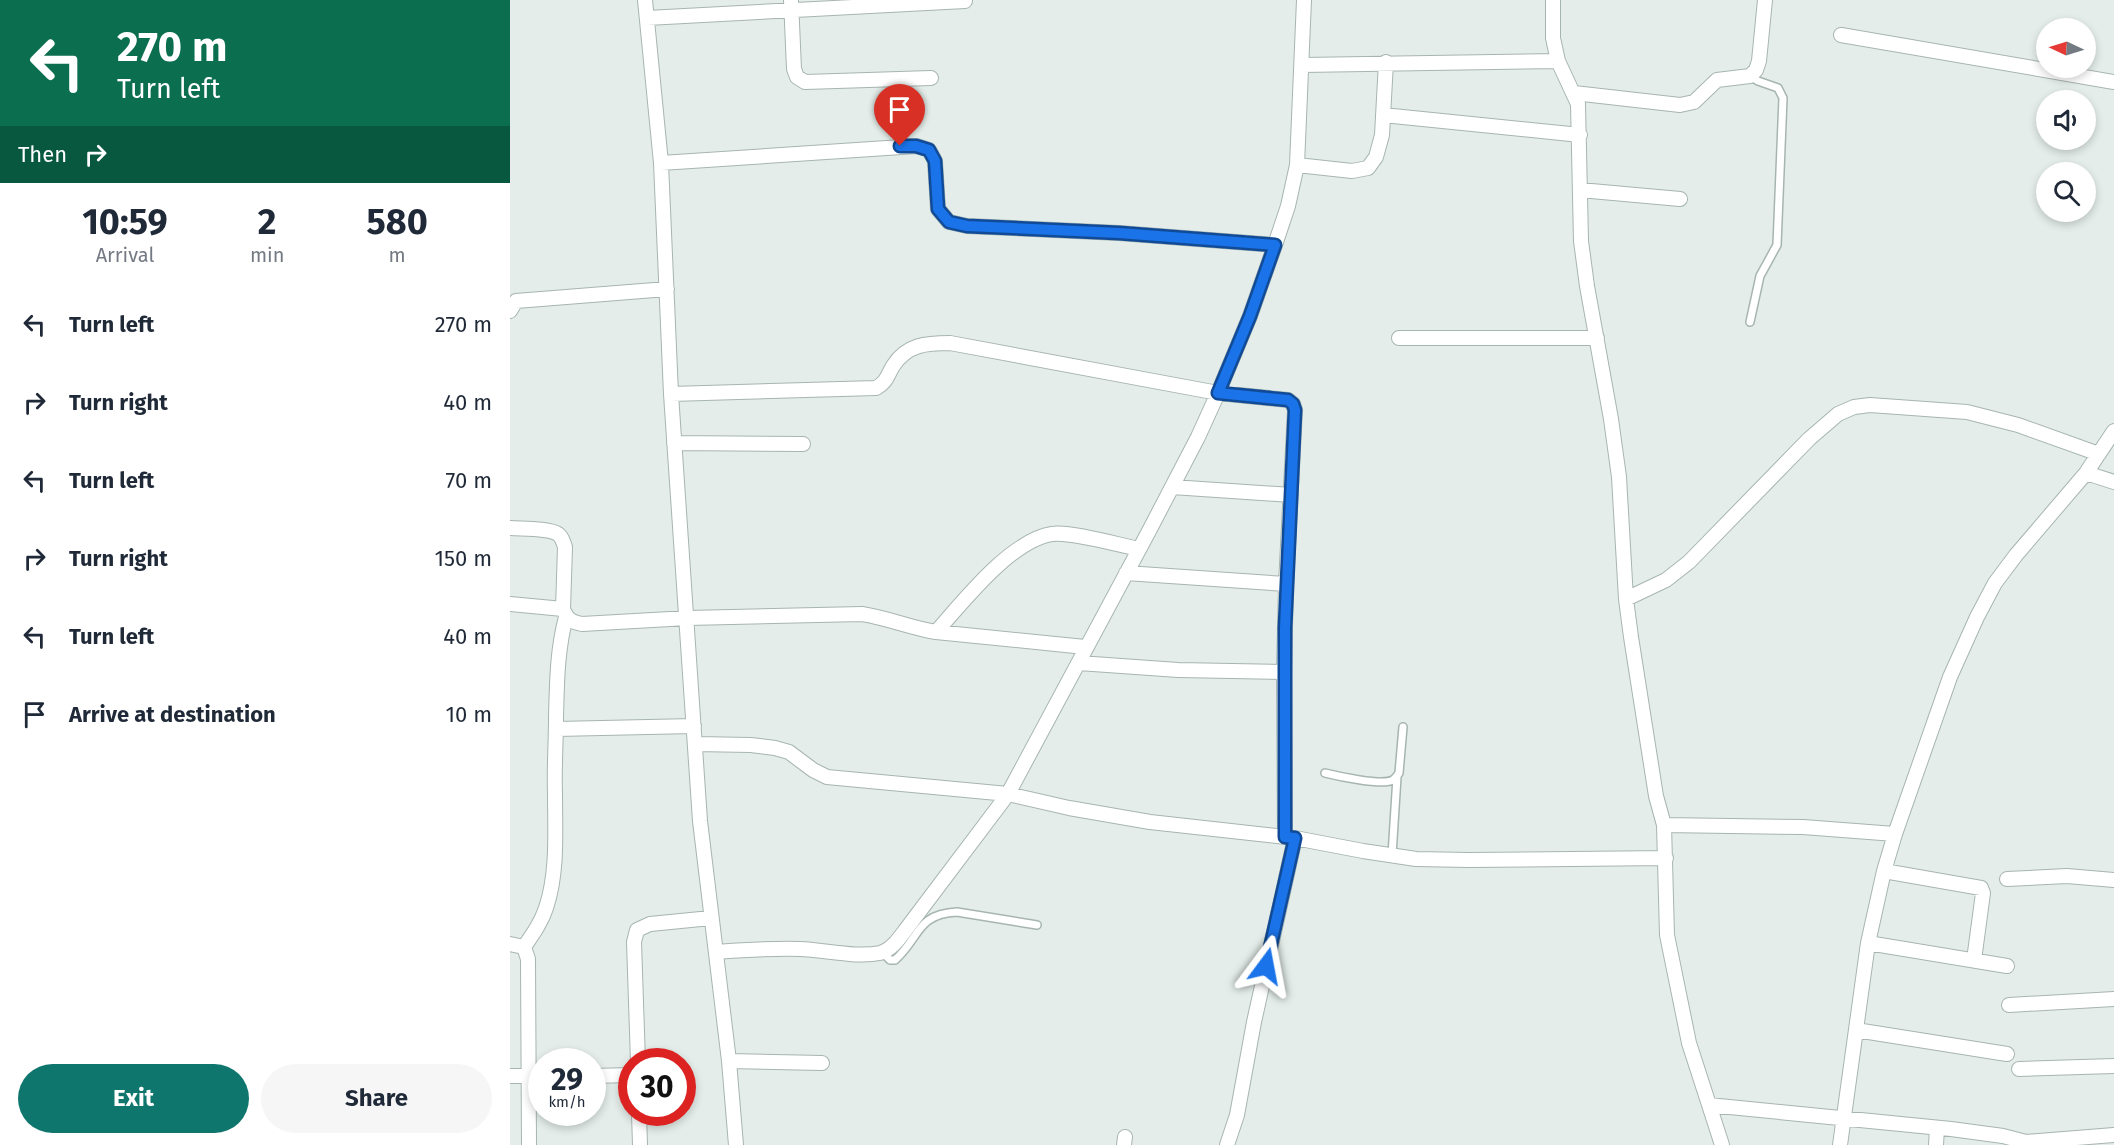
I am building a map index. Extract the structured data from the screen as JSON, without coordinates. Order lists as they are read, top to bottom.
{
  "north": "left",
  "page": {
    "turn": ["270 m", "Turn left"],
    "then": "Then",
    "eta": [
      "10:59",
      "Arrival",
      "2",
      "min",
      "580",
      "m"
    ],
    "list": [
      {
        "name": "Turn left",
        "value": "270 m"
      },
      {
        "name": "Turn right",
        "value": "40 m"
      },
      {
        "name": "Turn left",
        "value": "70 m"
      },
      {
        "name": "Turn right",
        "value": "150 m"
      },
      {
        "name": "Turn left",
        "value": "40 m"
      },
      {
        "name": "Arrive at destination",
        "value": "10 m"
      }
    ],
    "speed": "29 km/h",
    "limit": "30",
    "buttons": ["Exit", "Share"]
  }
}
